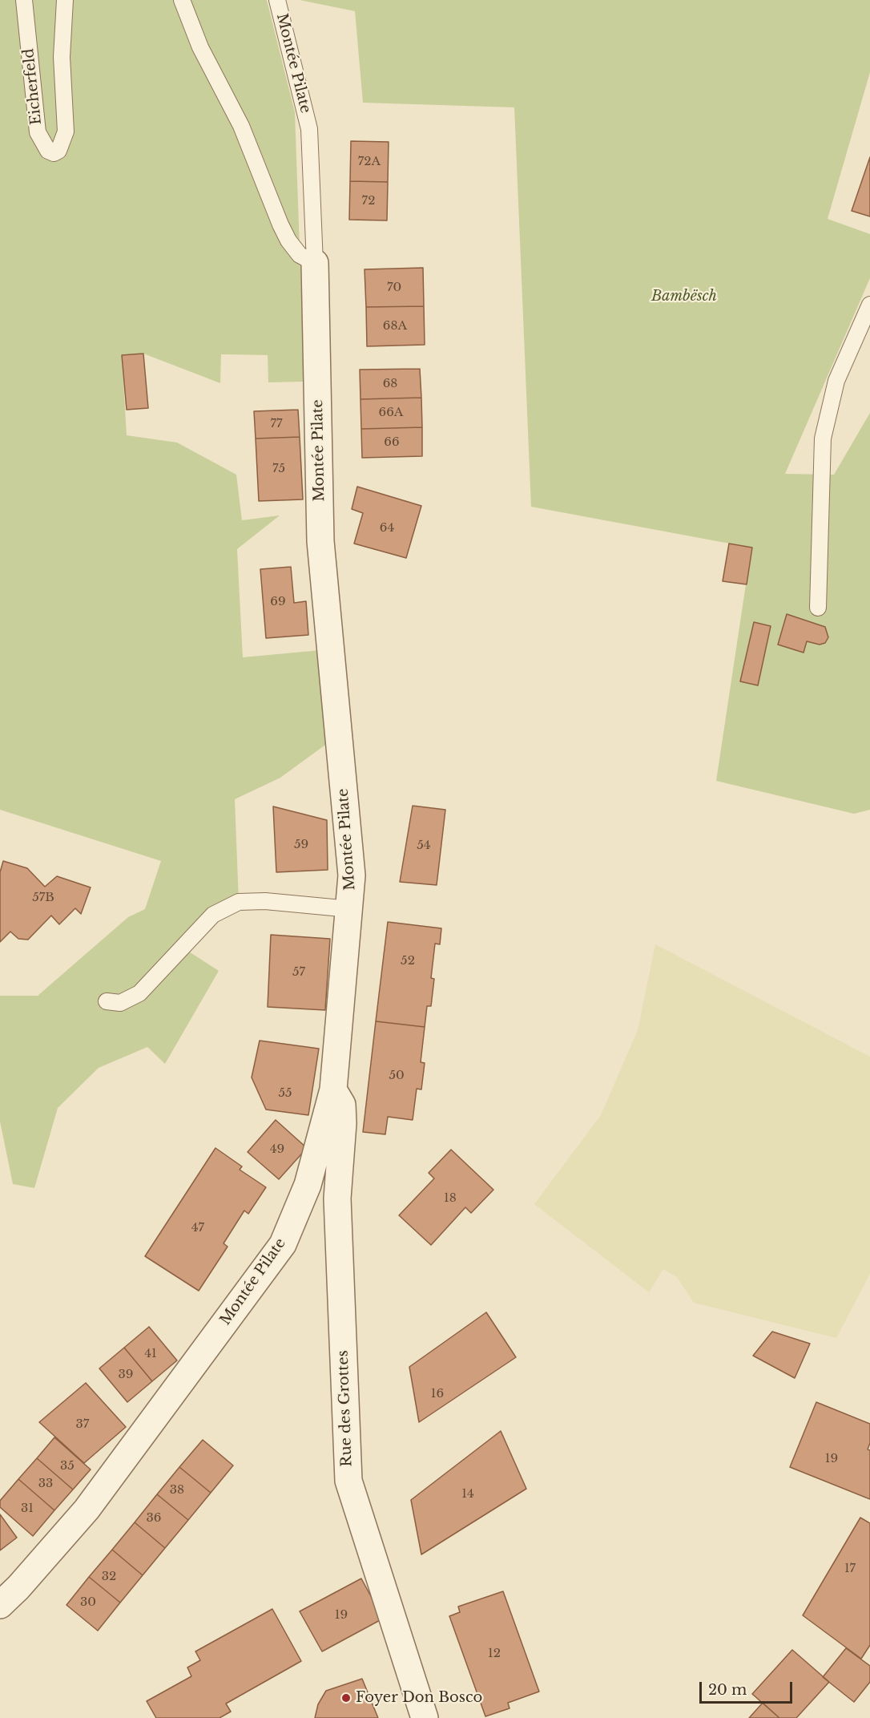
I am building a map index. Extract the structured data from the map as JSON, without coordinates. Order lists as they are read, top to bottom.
{
  "streets": {
    "street": ["Montée Pilate", "Rue des Grottes"],
    "lane": ["Eicherfeld"]
  },
  "crossings": [
    ["Montée Pilate", "Rue des Grottes"]
  ],
  "parks": ["Bambësch"],
  "places": ["Foyer Don Bosco"],
  "house_numbers": [
    "72A",
    "72",
    "70",
    "68A",
    "68",
    "66A",
    "77",
    "66",
    "75",
    "64",
    "69",
    "59",
    "54",
    "57B",
    "52",
    "57",
    "50",
    "55",
    "49",
    "18",
    "47",
    "41",
    "39",
    "16",
    "37",
    "19",
    "35",
    "33",
    "38",
    "14",
    "31",
    "36",
    "17",
    "32",
    "30",
    "19",
    "12"
  ],
  "scale_bar": "20 m"
}
